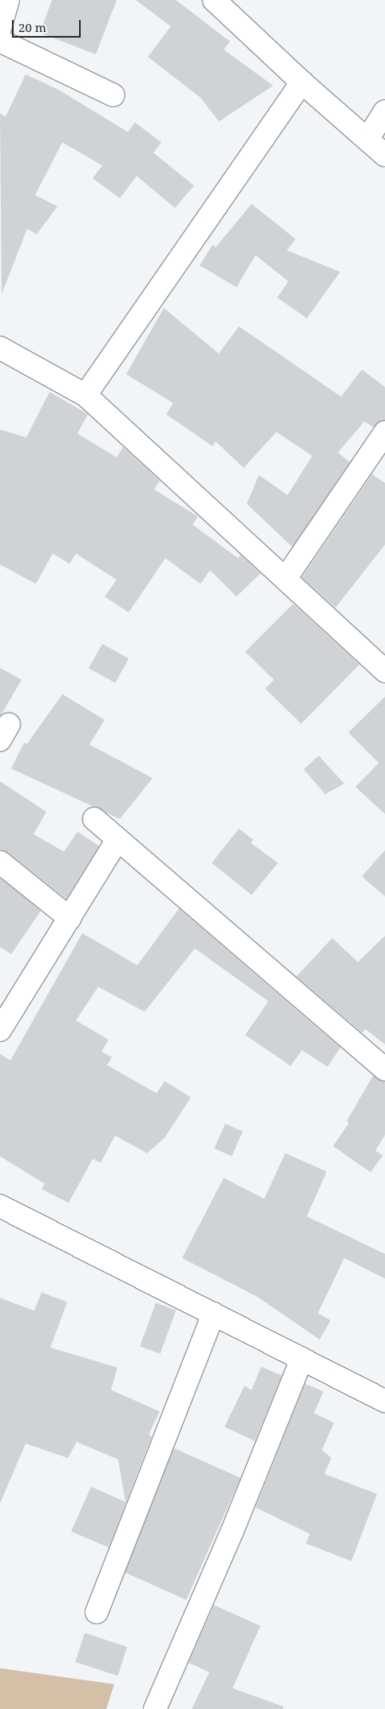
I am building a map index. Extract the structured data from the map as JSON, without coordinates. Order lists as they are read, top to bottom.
{
  "scale_bar": "20 m"
}
